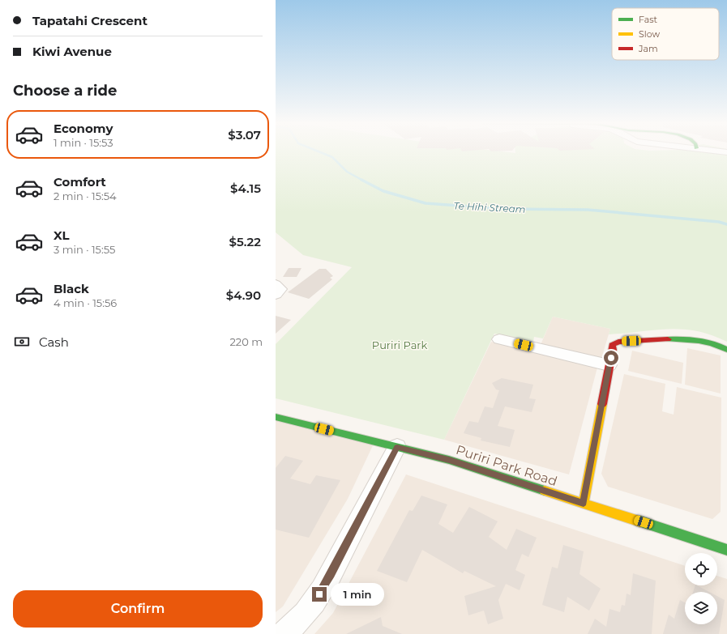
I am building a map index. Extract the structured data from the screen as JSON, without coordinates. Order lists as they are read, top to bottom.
{
  "streets": {
    "street": ["Puriri Park Road"]
  },
  "water": ["Te Hihi Stream"],
  "parks": ["Puriri Park"],
  "legend": ["Fast", "Slow", "Jam"],
  "page": {
    "banner": ["Tapatahi Crescent", "Kiwi Avenue"],
    "heading": "Choose a ride",
    "list": [
      {
        "name": "Economy",
        "note": "1 min · 15:53",
        "value": "$3.07"
      },
      {
        "name": "Comfort",
        "note": "2 min · 15:54",
        "value": "$4.15"
      },
      {
        "name": "XL",
        "note": "3 min · 15:55",
        "value": "$5.22"
      },
      {
        "name": "Black",
        "note": "4 min · 15:56",
        "value": "$4.90"
      }
    ],
    "pay": ["Cash", "220 m"],
    "bubble": "1 min",
    "buttons": "Confirm"
  }
}
